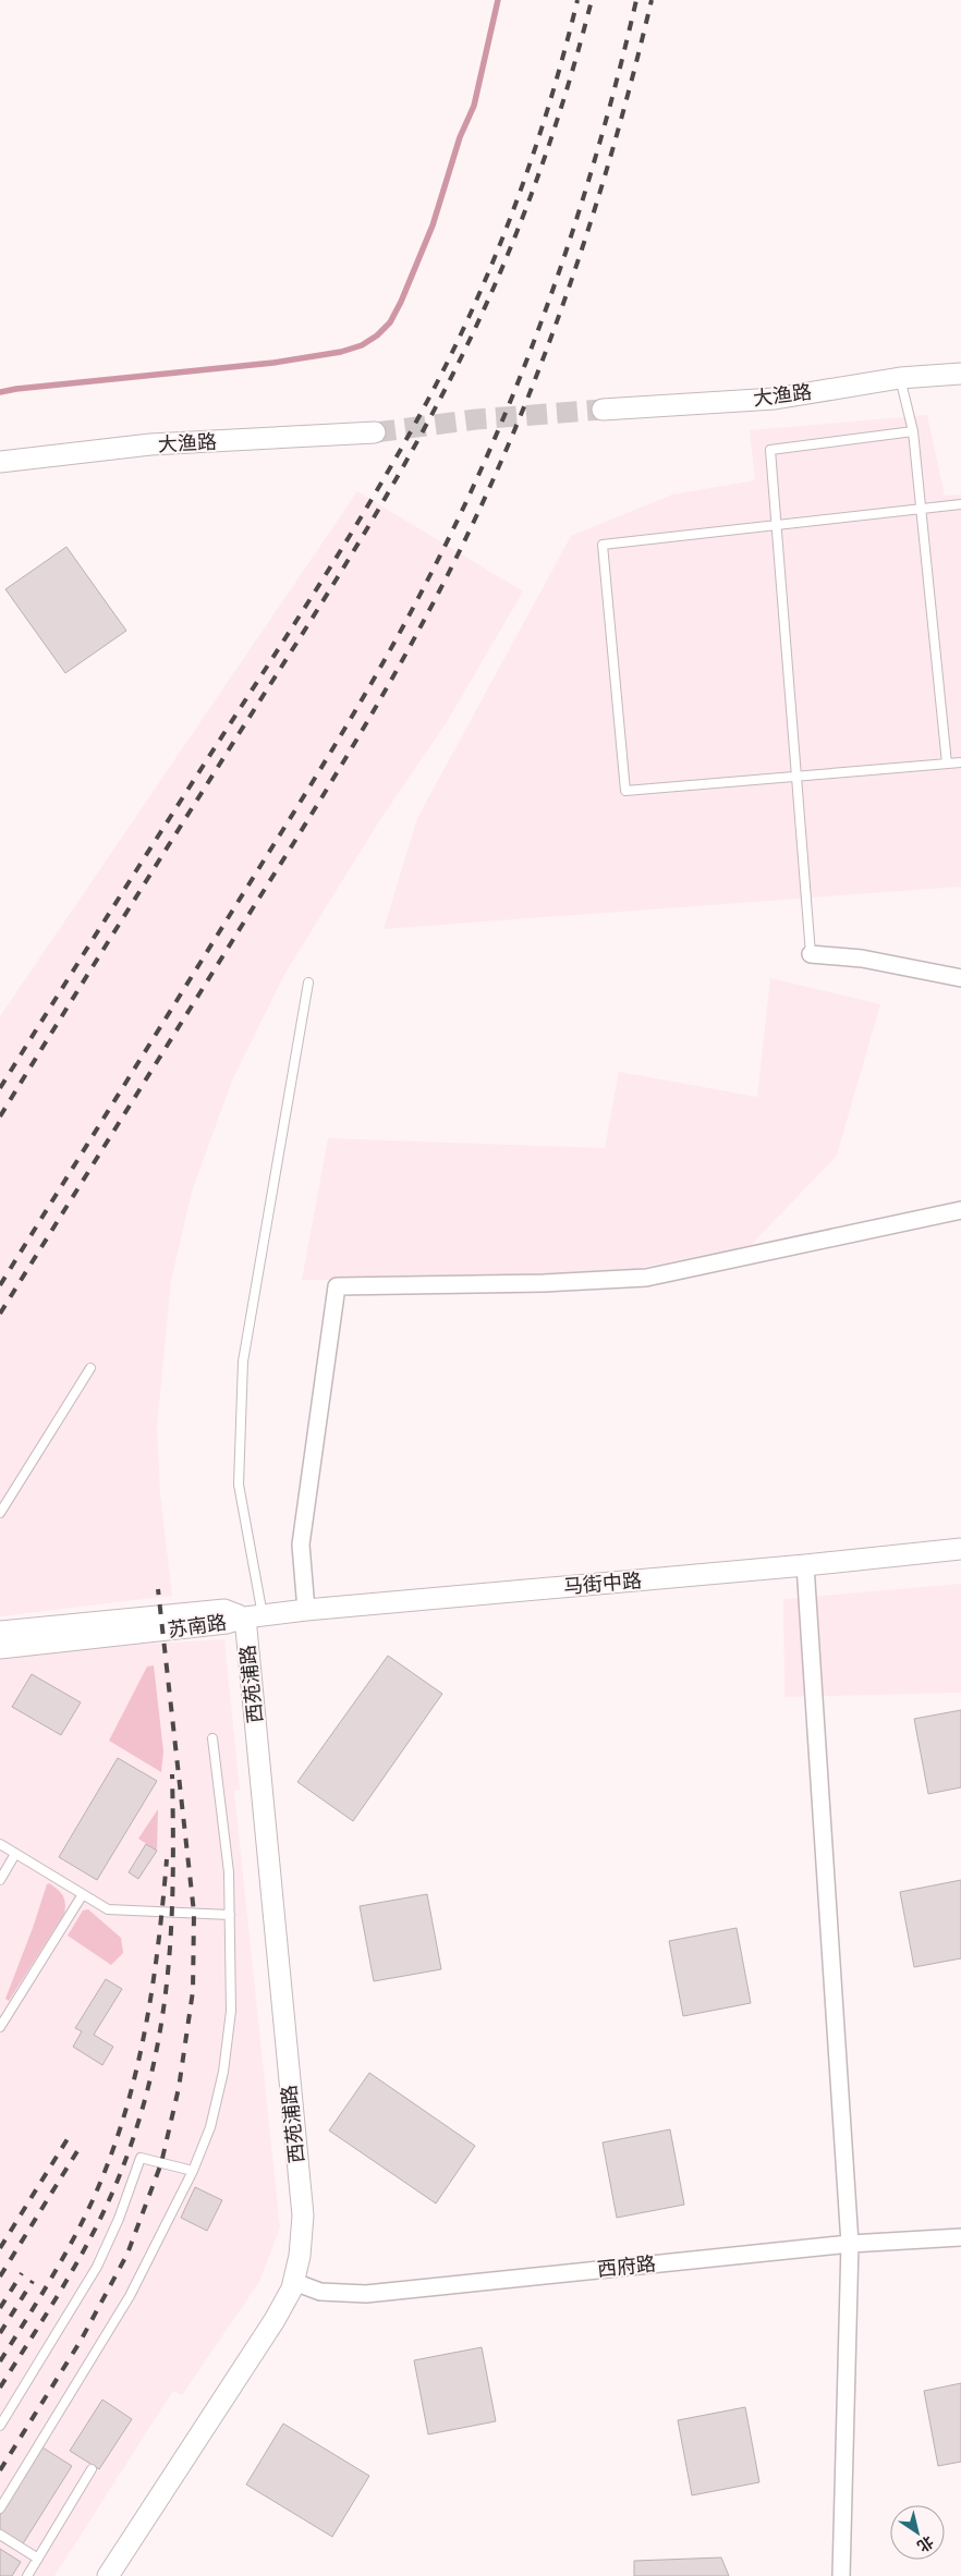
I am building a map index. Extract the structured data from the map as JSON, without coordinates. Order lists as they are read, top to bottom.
{
  "streets": {
    "street": [
      "大渔路",
      "马街中路",
      "苏南路",
      "西苑浦路",
      "西府路"
    ]
  },
  "crossings": [
    ["马街中路", "苏南路"],
    ["马街中路", "西苑浦路"],
    ["苏南路", "西苑浦路"],
    ["西苑浦路", "西府路"]
  ],
  "north": "bottom right"
}
